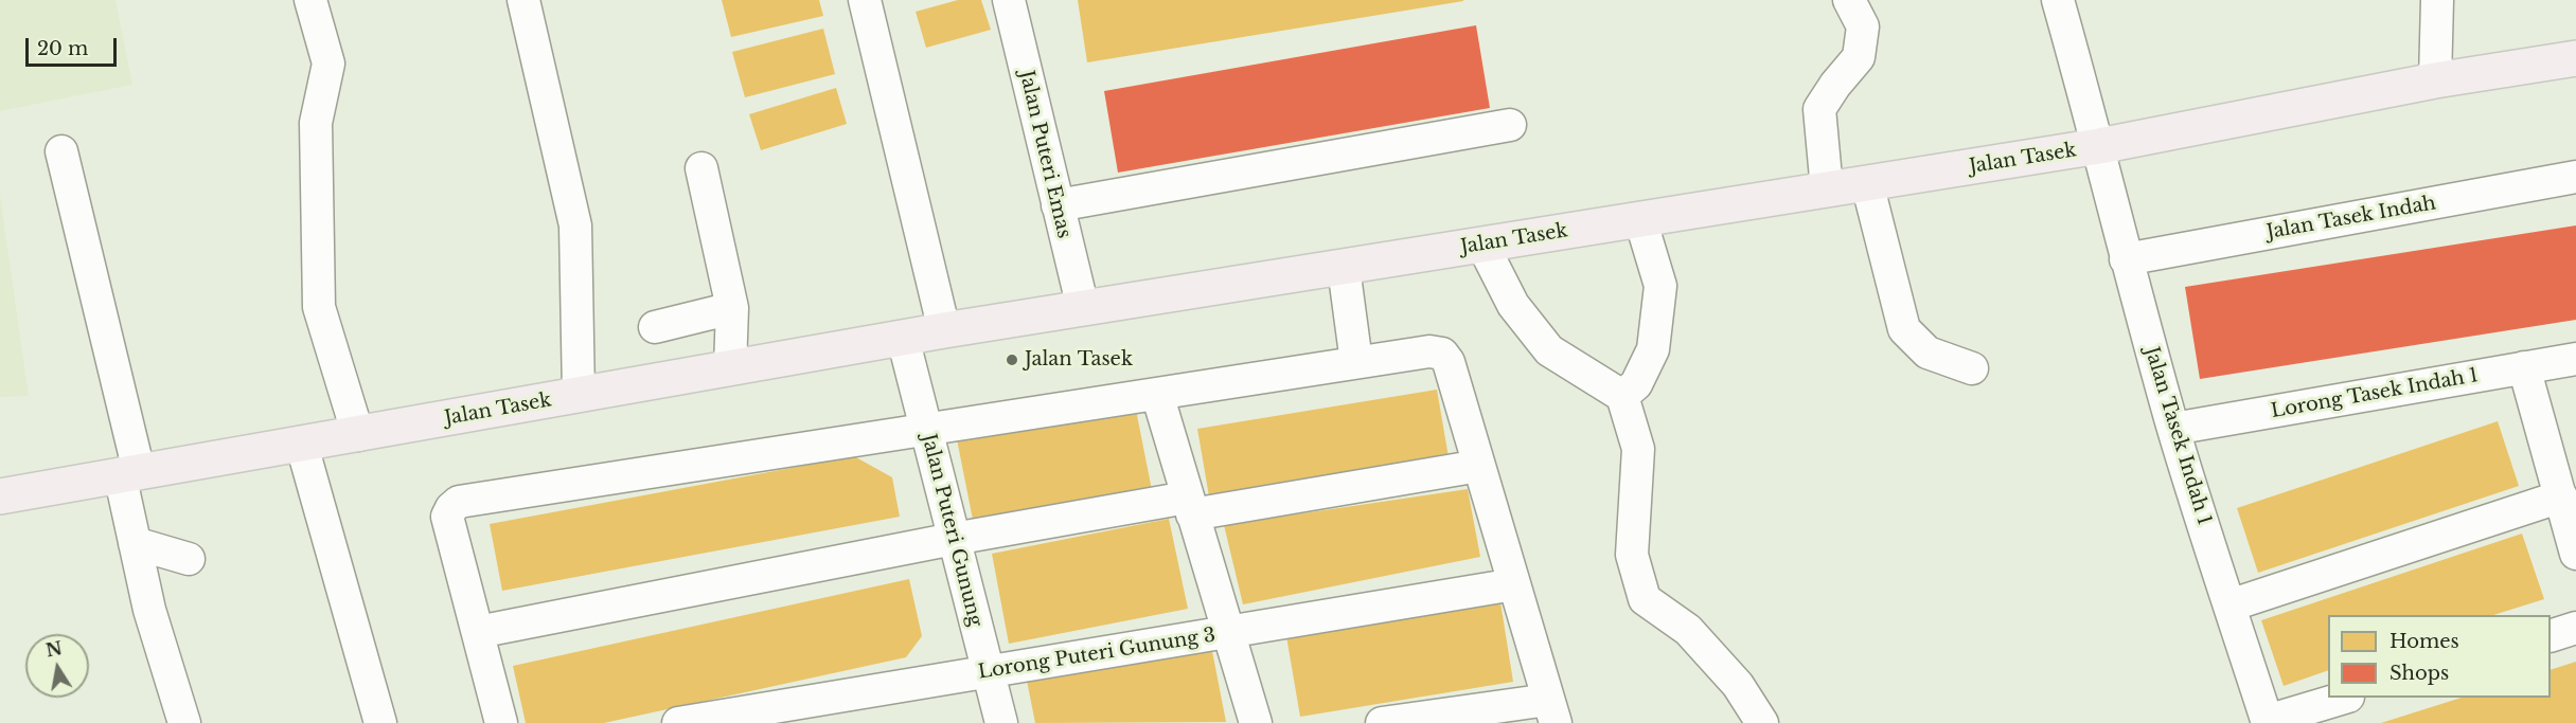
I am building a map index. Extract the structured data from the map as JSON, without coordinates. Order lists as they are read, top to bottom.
{
  "streets": {
    "main road": ["Jalan Tasek"],
    "street": [
      "Jalan Puteri Emas",
      "Jalan Tasek Indah",
      "Lorong Tasek Indah 1",
      "Jalan Tasek Indah 1",
      "Jalan Puteri Gunung",
      "Lorong Puteri Gunung 3"
    ]
  },
  "crossings": [
    ["Jalan Puteri Emas", "Jalan Tasek"],
    ["Jalan Tasek", "Jalan Tasek Indah 1"],
    ["Jalan Tasek", "Jalan Puteri Gunung"],
    ["Jalan Tasek Indah", "Jalan Tasek Indah 1"],
    ["Lorong Tasek Indah 1", "Jalan Tasek Indah 1"],
    ["Jalan Puteri Gunung", "Lorong Puteri Gunung 3"]
  ],
  "places": ["Jalan Tasek"],
  "legend": ["Homes", "Shops"],
  "scale_bar": "20 m",
  "north": "top"
}
